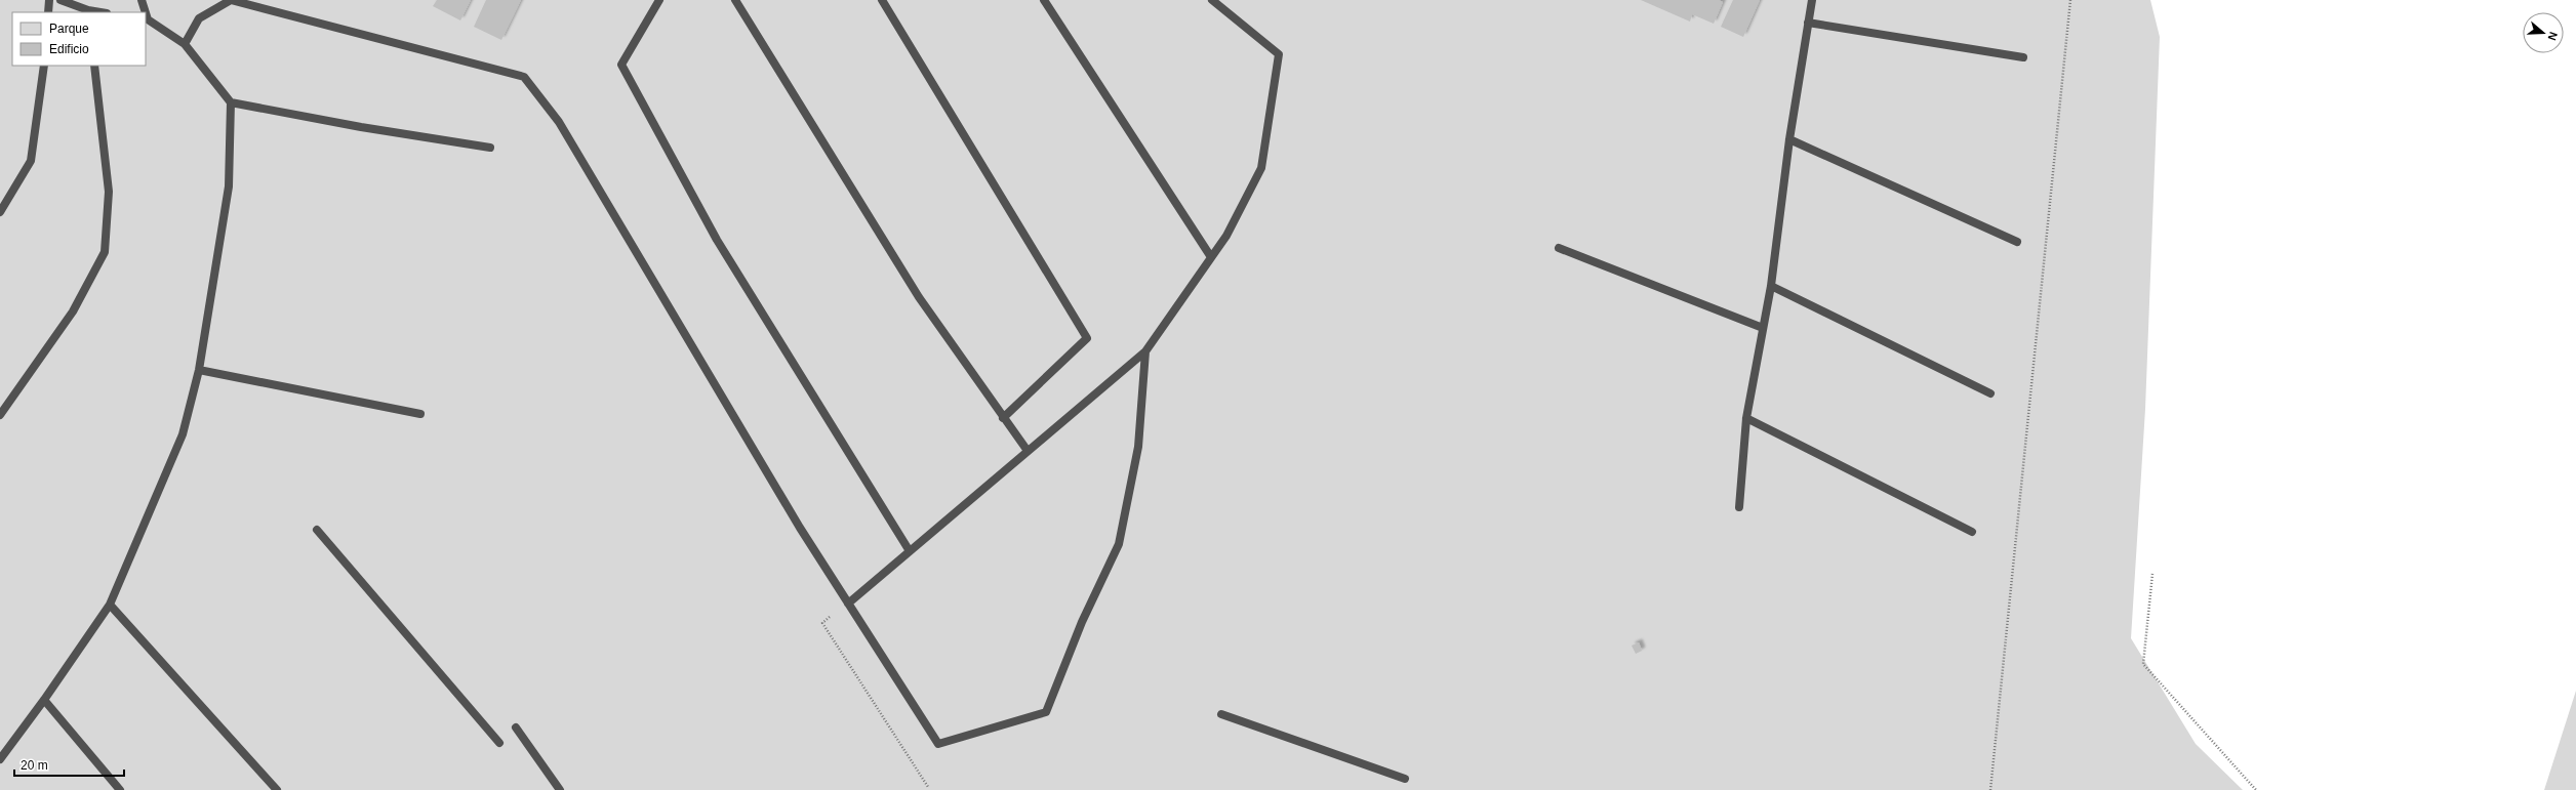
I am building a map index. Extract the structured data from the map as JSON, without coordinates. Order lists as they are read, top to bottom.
{
  "legend": ["Parque", "Edificio"],
  "scale_bar": "20 m",
  "north": "right"
}
